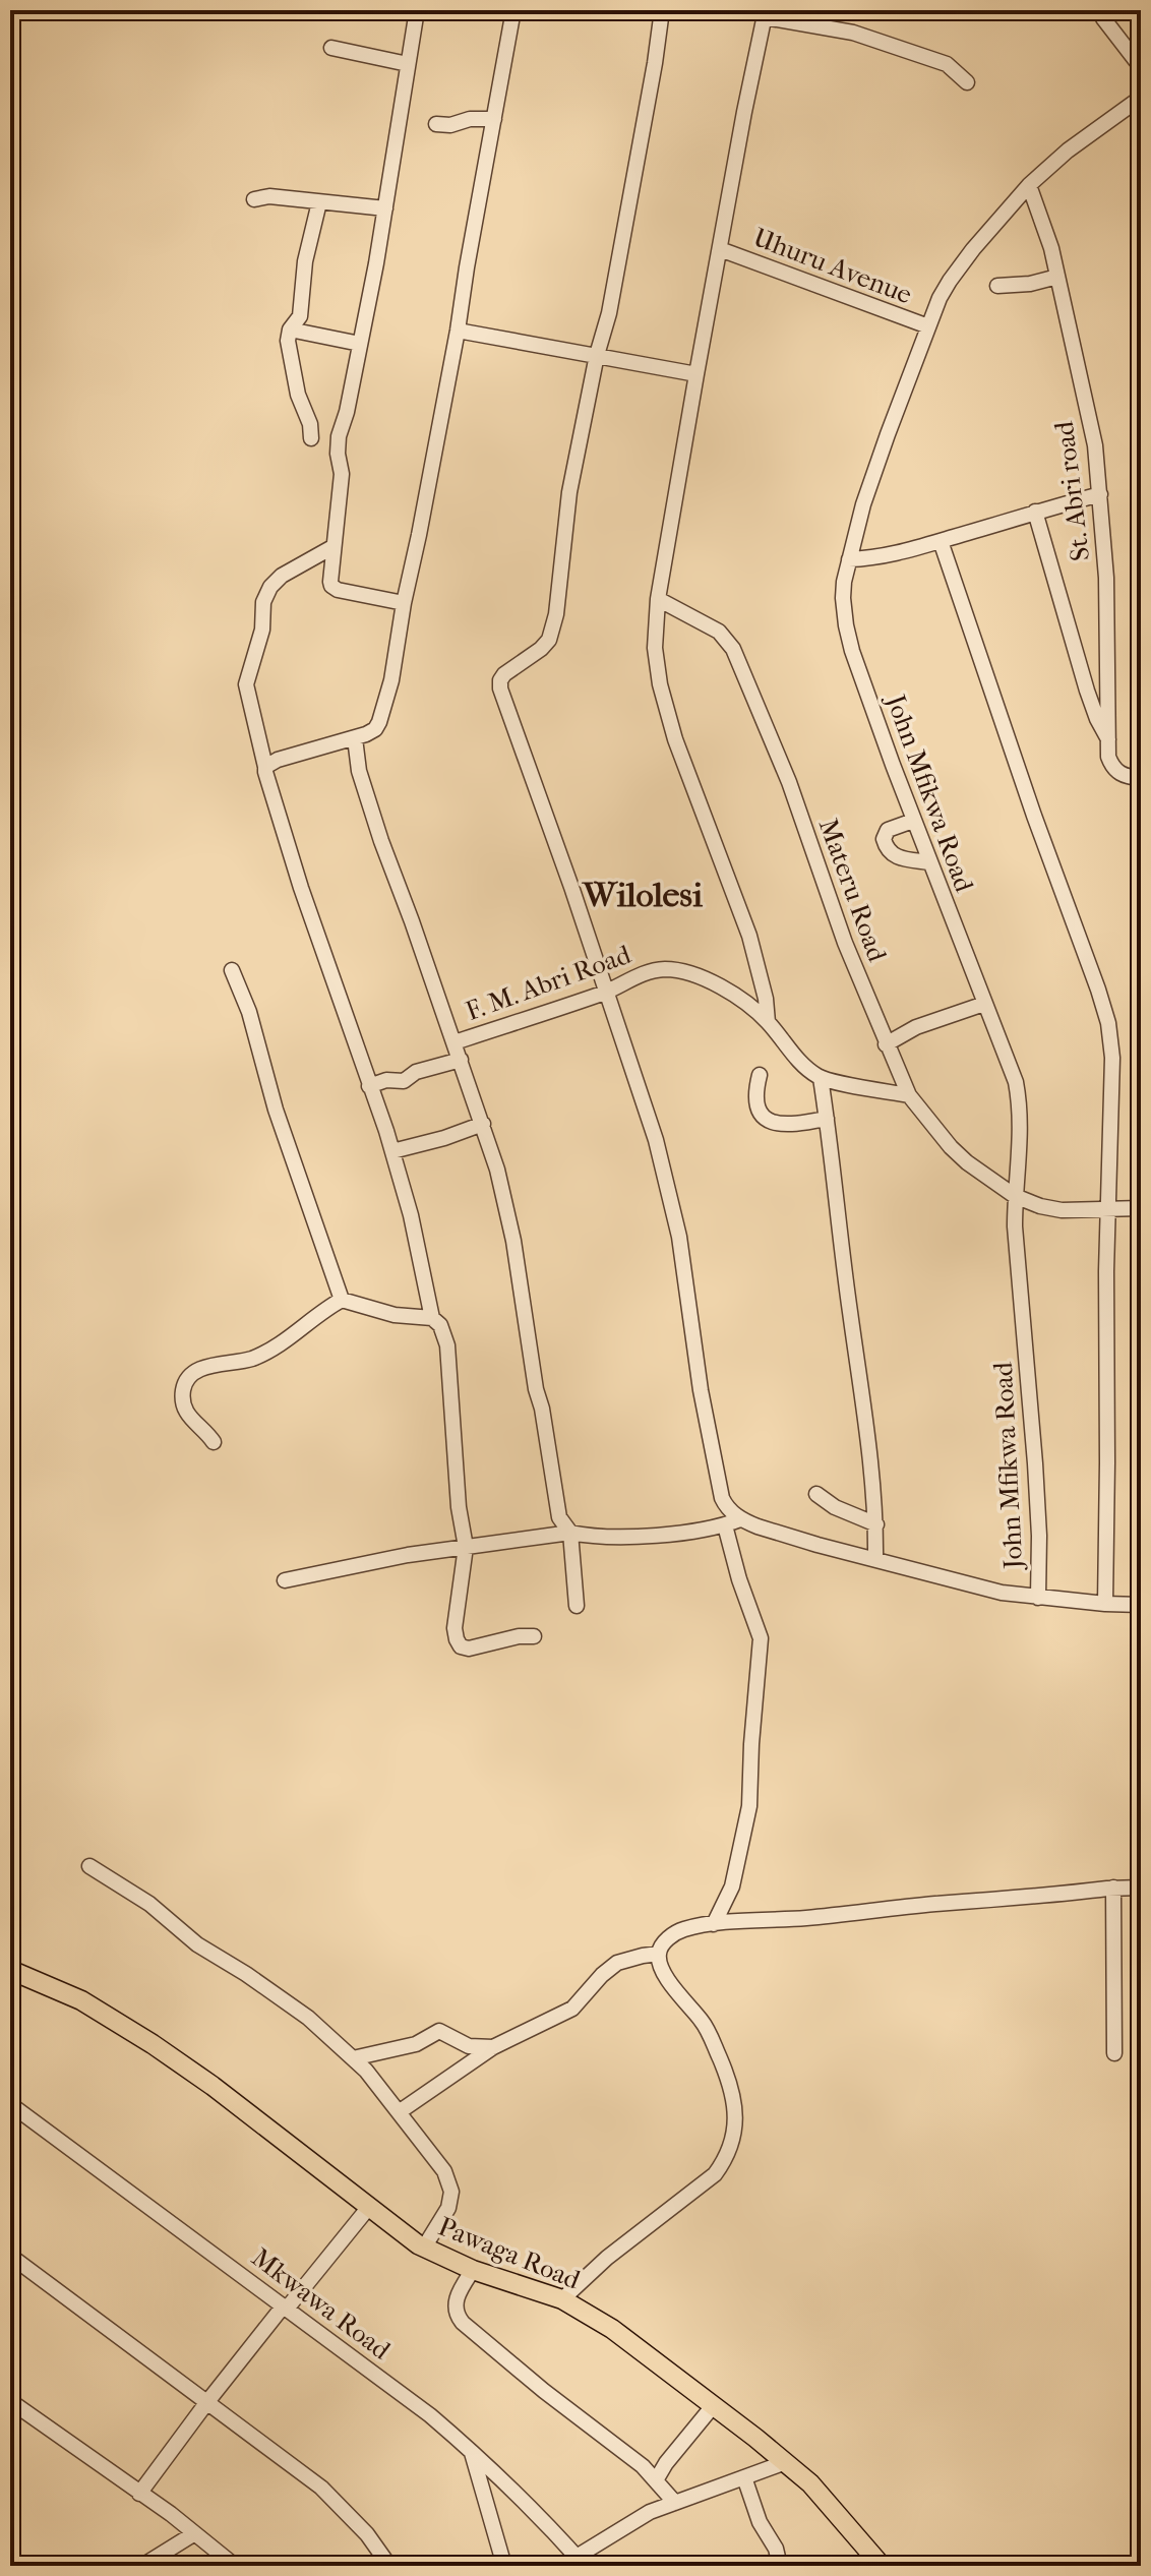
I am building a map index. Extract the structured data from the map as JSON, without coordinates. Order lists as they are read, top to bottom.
{
  "streets": {
    "main road": ["Pawaga Road"],
    "street": [
      "Uhuru Avenue",
      "St. Abri road",
      "John Mfikwa Road",
      "Materu Road",
      "F. M. Abri Road",
      "Mkwawa Road"
    ]
  },
  "crossings": [
    ["Uhuru Avenue", "John Mfikwa Road"],
    ["St. Abri road", "John Mfikwa Road"],
    ["John Mfikwa Road", "Materu Road"]
  ],
  "districts": ["Wilolesi"]
}
